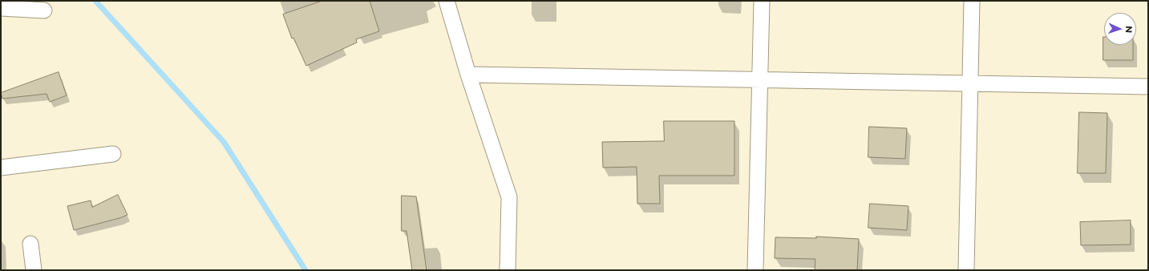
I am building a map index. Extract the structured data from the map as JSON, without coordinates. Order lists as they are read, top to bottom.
{
  "north": "right"
}
